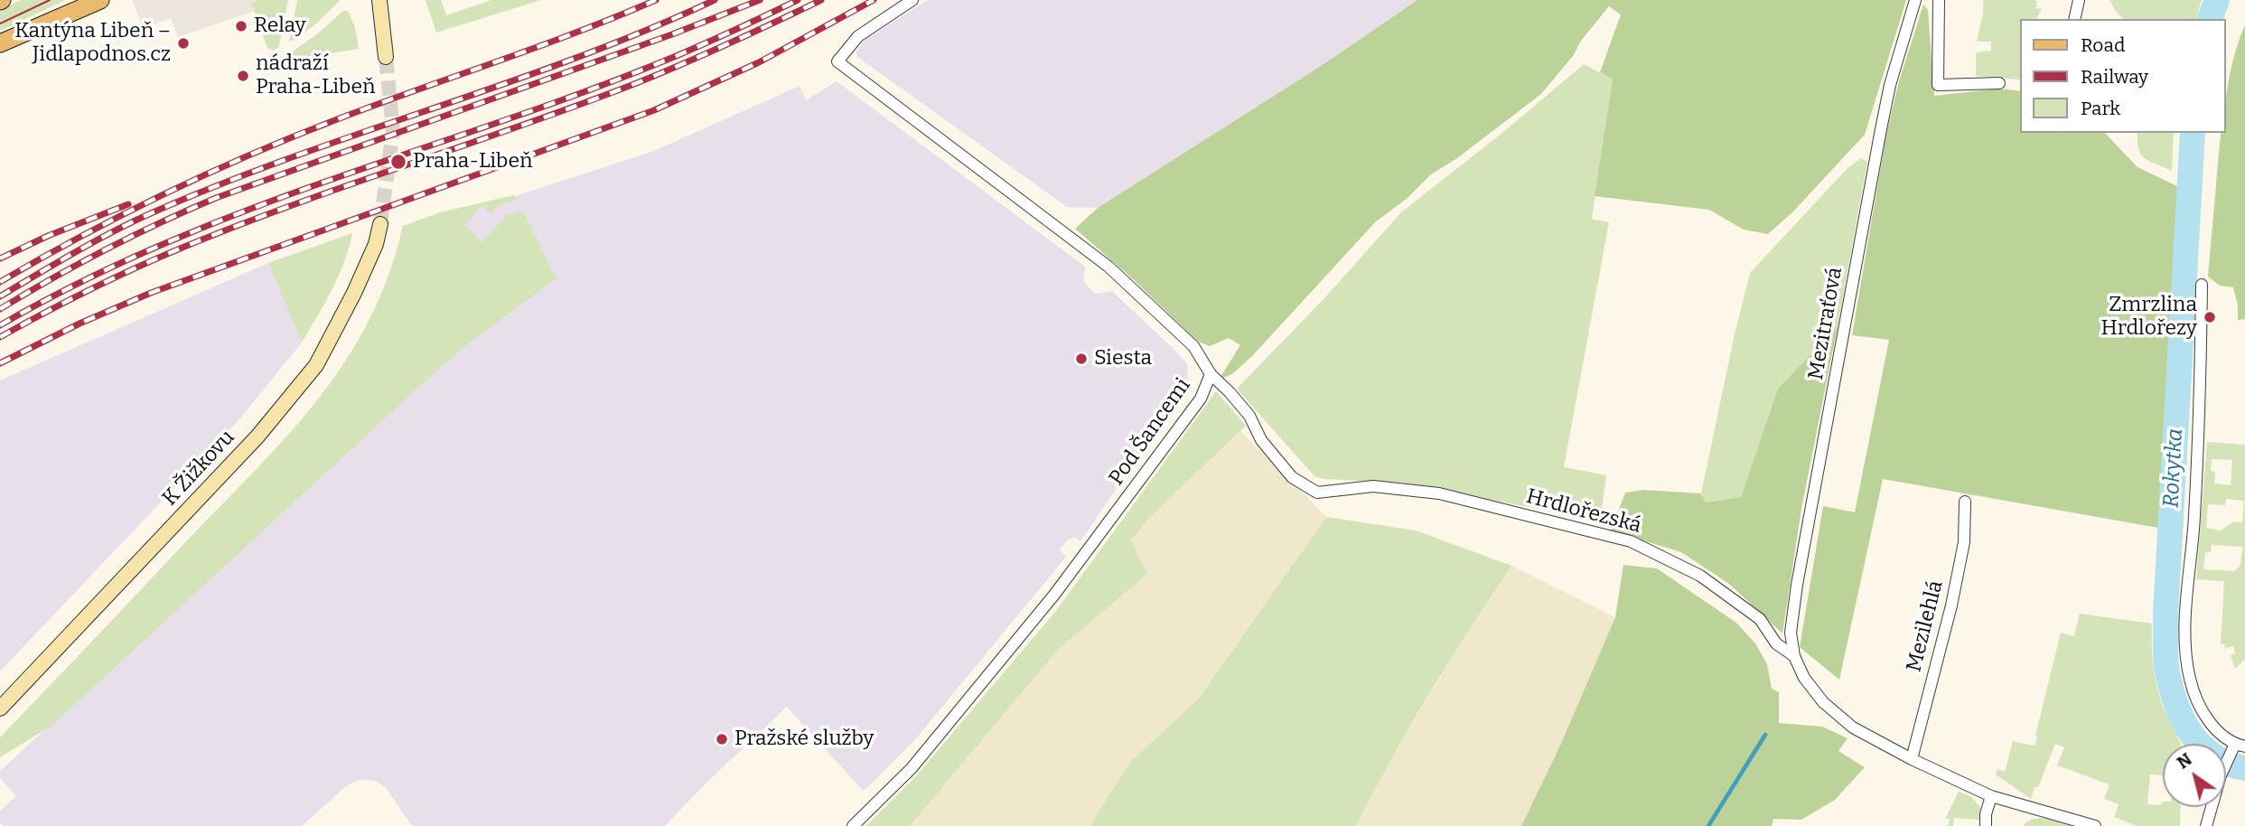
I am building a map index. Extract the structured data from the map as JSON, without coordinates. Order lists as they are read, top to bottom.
{
  "streets": {
    "main road": ["K Žižkovu"],
    "street": [
      "Mezitraťová",
      "Pod Šancemi",
      "Hrdlořezská",
      "Mezilehlá"
    ]
  },
  "crossings": [
    ["Mezitraťová", "Hrdlořezská"],
    ["Pod Šancemi", "Hrdlořezská"],
    ["Hrdlořezská", "Mezilehlá"]
  ],
  "water": ["Rokytka"],
  "places": [
    "Relay",
    "Kantýna Libeň – Jidlapodnos.cz",
    "nádraží Praha-Libeň",
    "Praha-Libeň",
    "Zmrzlina Hrdlořezy",
    "Siesta",
    "Pražské služby"
  ],
  "legend": ["Road", "Railway", "Park"],
  "north": "top left"
}
